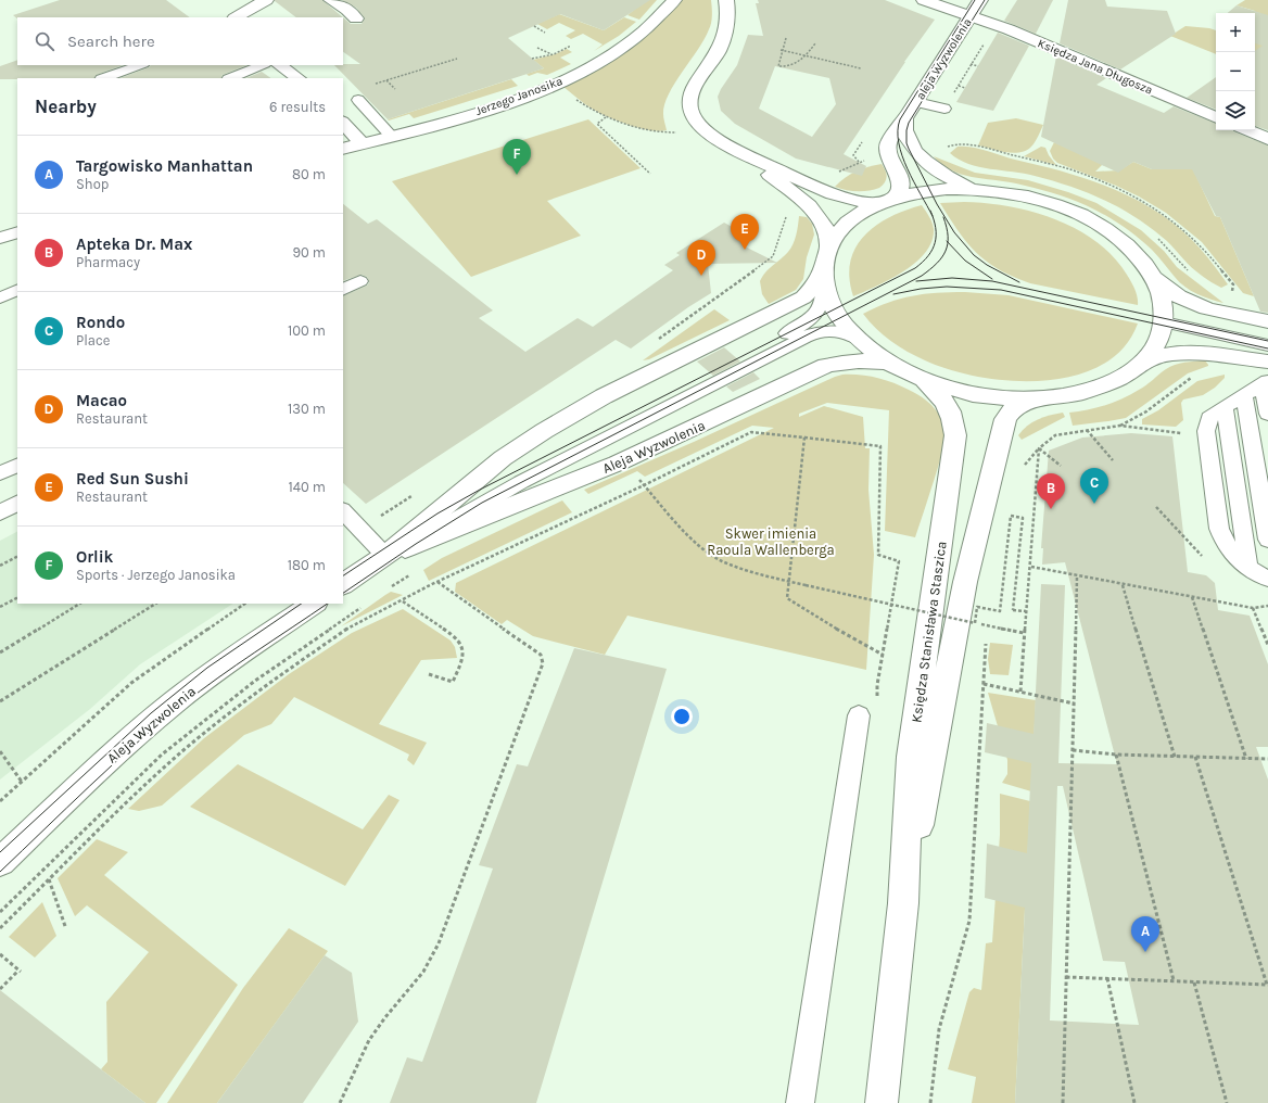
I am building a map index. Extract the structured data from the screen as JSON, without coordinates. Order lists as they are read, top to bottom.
{
  "streets": {
    "street": [
      "aleja Wyzwolenia",
      "Księdza Jana Długosza",
      "Jerzego Janosika",
      "Aleja Wyzwolenia",
      "Księdza Stanisława Staszica"
    ]
  },
  "crossings": [
    ["aleja Wyzwolenia", "Księdza Jana Długosza"]
  ],
  "parks": ["Skwer imienia Raoula Wallenberga"],
  "page": {
    "map_buttons": ["+", "−"],
    "search": "Search here",
    "heading": ["Nearby", "6 results"],
    "list": [
      {
        "mark": "A",
        "name": "Targowisko Manhattan",
        "note": "Shop",
        "value": "80 m"
      },
      {
        "mark": "B",
        "name": "Apteka Dr. Max",
        "note": "Pharmacy",
        "value": "90 m"
      },
      {
        "mark": "C",
        "name": "Rondo",
        "note": "Place",
        "value": "100 m"
      },
      {
        "mark": "D",
        "name": "Macao",
        "note": "Restaurant",
        "value": "130 m"
      },
      {
        "mark": "E",
        "name": "Red Sun Sushi",
        "note": "Restaurant",
        "value": "140 m"
      },
      {
        "mark": "F",
        "name": "Orlik",
        "note": "Sports · Jerzego Janosika",
        "value": "180 m"
      }
    ],
    "pins": [
      "F",
      "E",
      "D",
      "C",
      "B",
      "A"
    ]
  }
}
